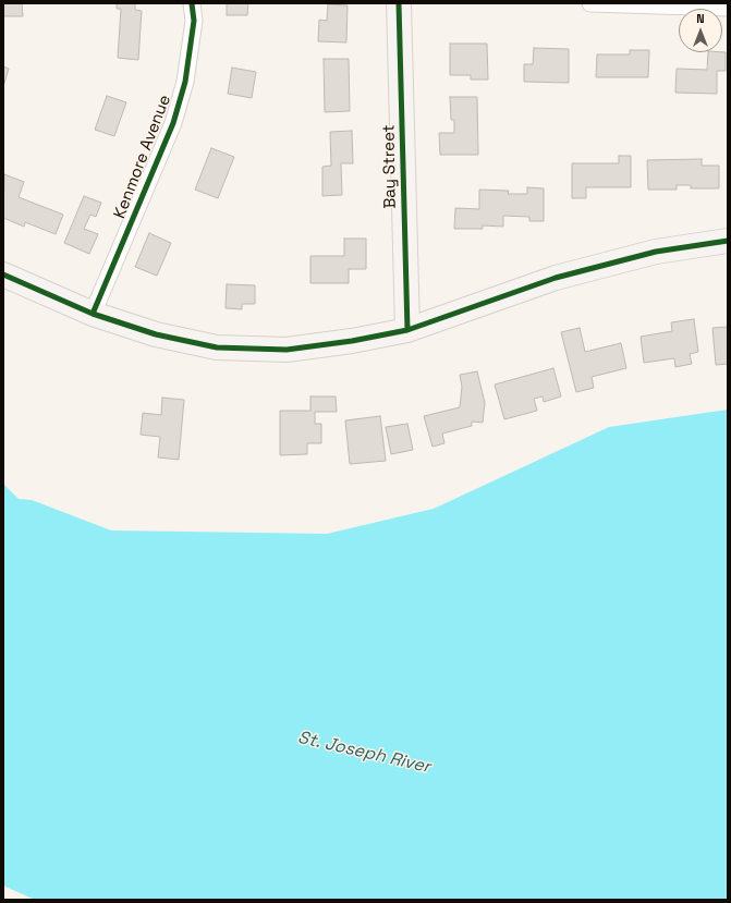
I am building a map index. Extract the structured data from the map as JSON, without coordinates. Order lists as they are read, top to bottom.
{
  "streets": {
    "street": ["Kenmore Avenue", "Bay Street"]
  },
  "water": ["St. Joseph River"],
  "north": "top"
}
